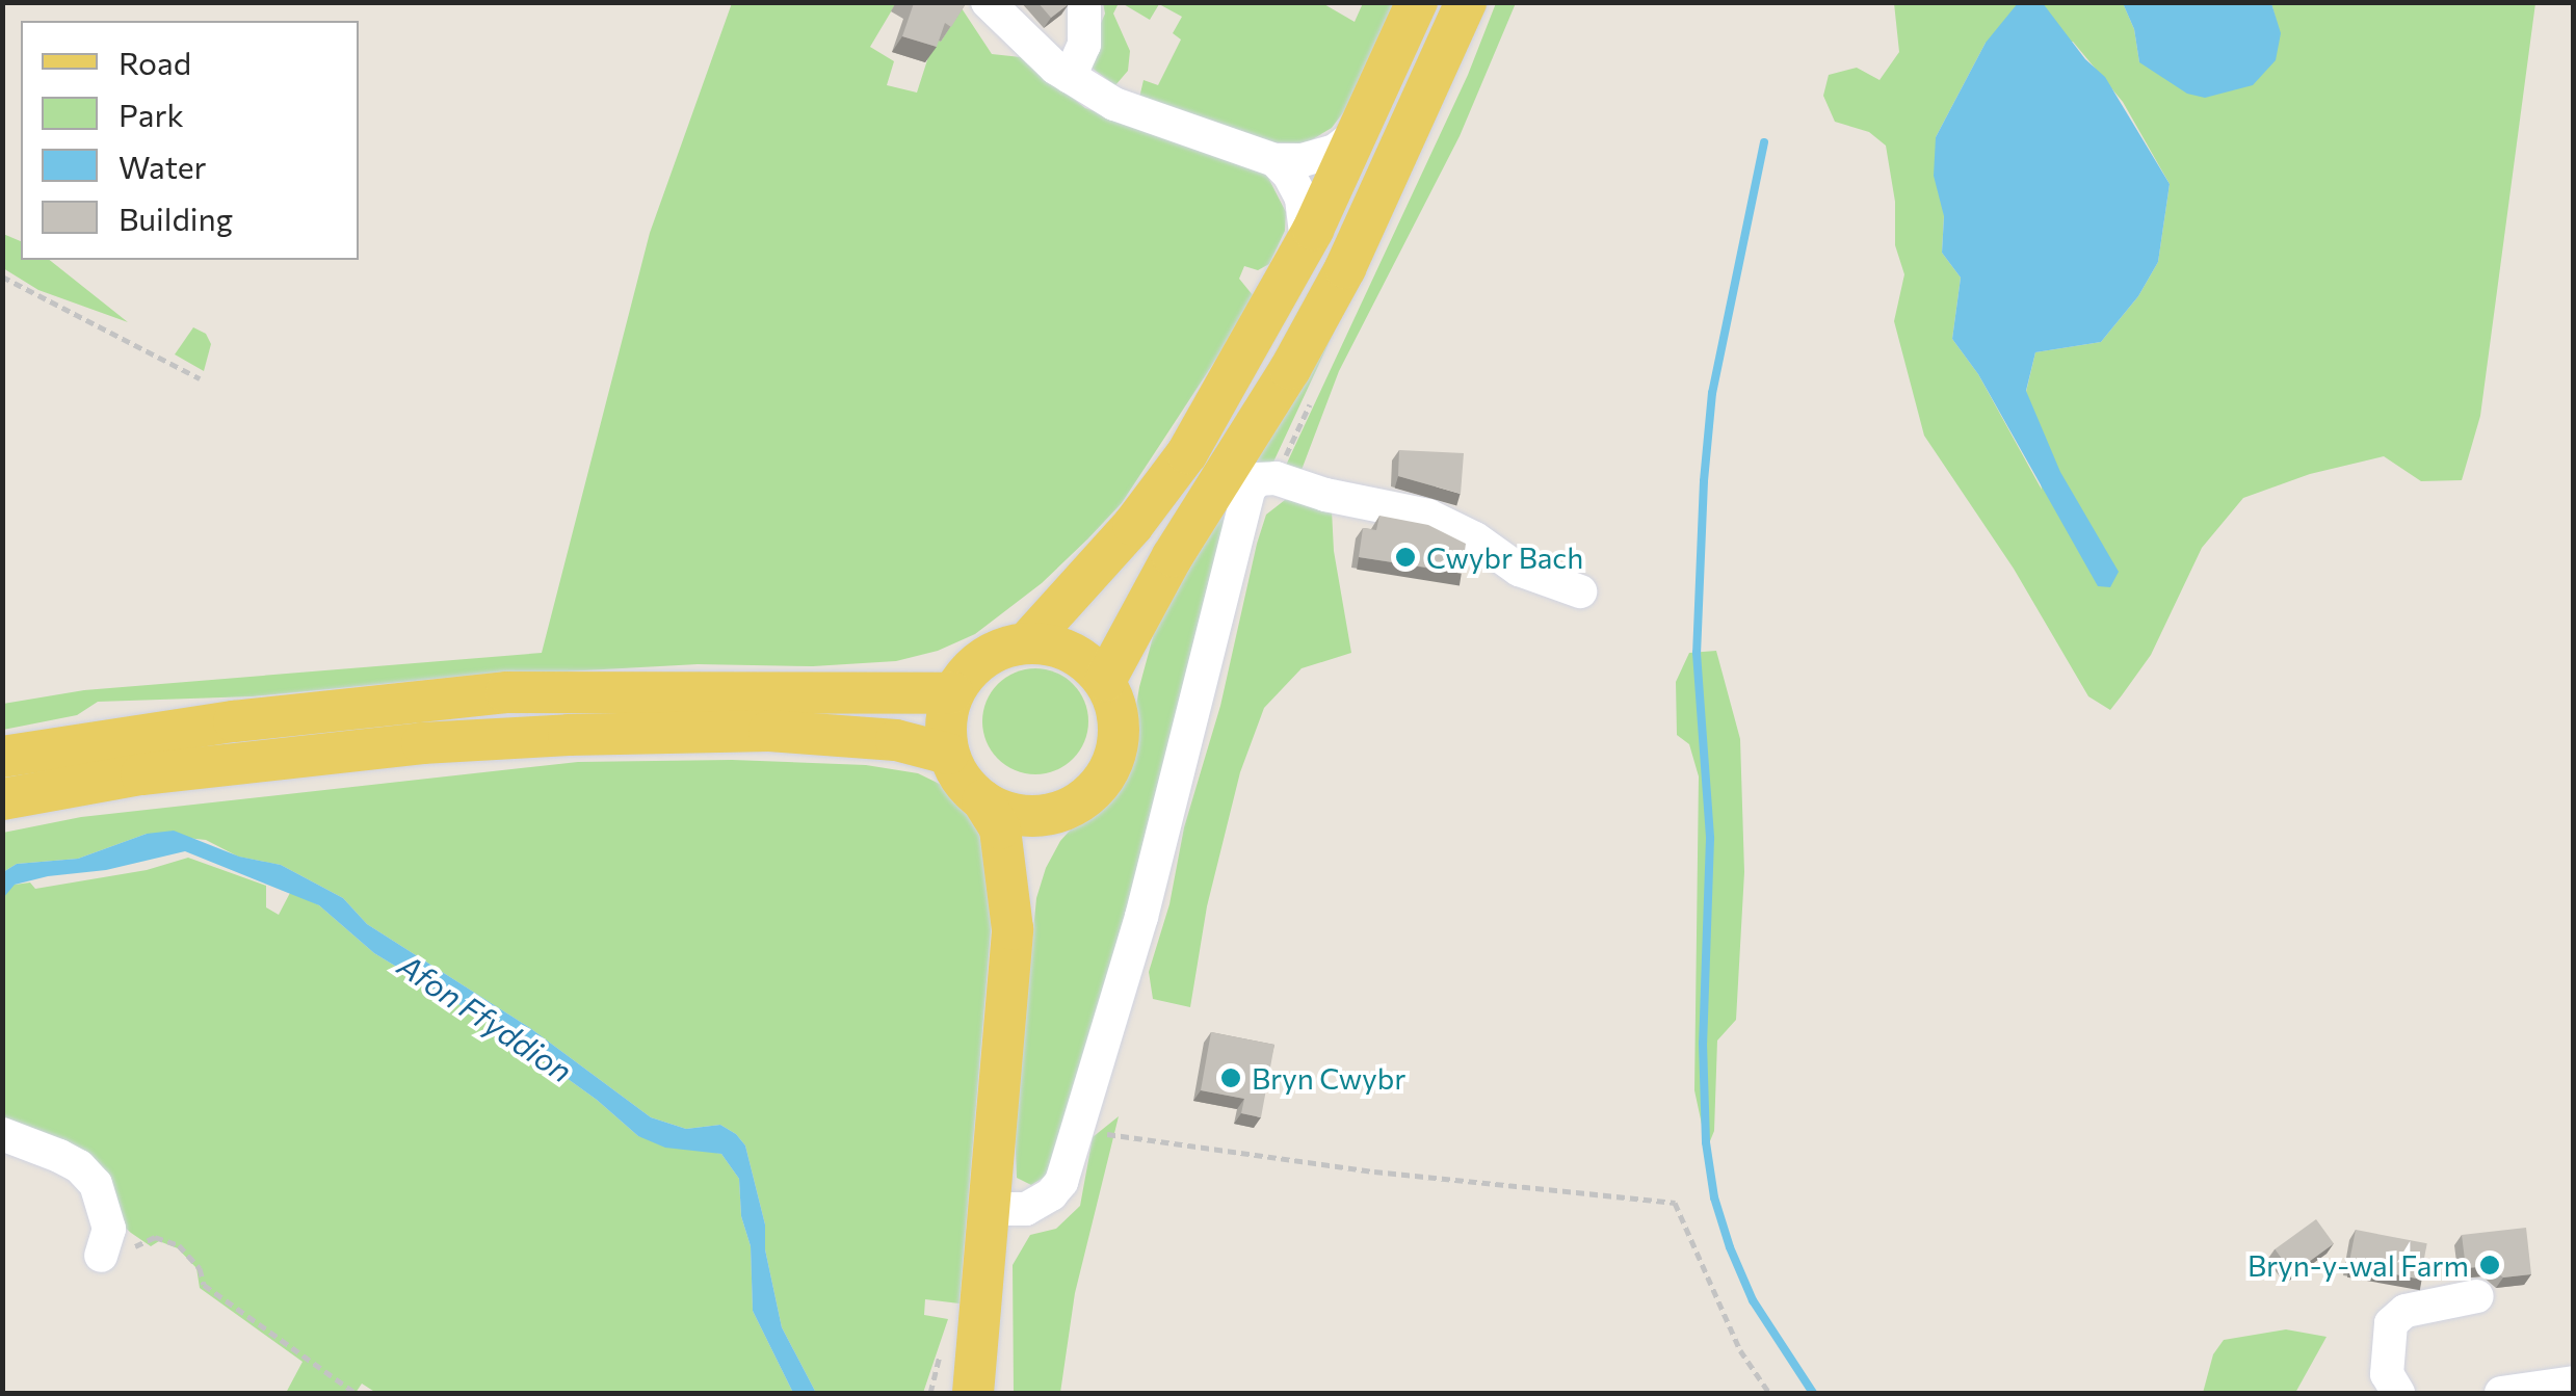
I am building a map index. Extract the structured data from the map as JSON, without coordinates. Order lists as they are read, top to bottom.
{
  "water": ["Afon Ffyddion"],
  "places": ["Cwybr Bach", "Bryn Cwybr", "Bryn-y-wal Farm"],
  "legend": [
    "Road",
    "Park",
    "Water",
    "Building"
  ]
}
